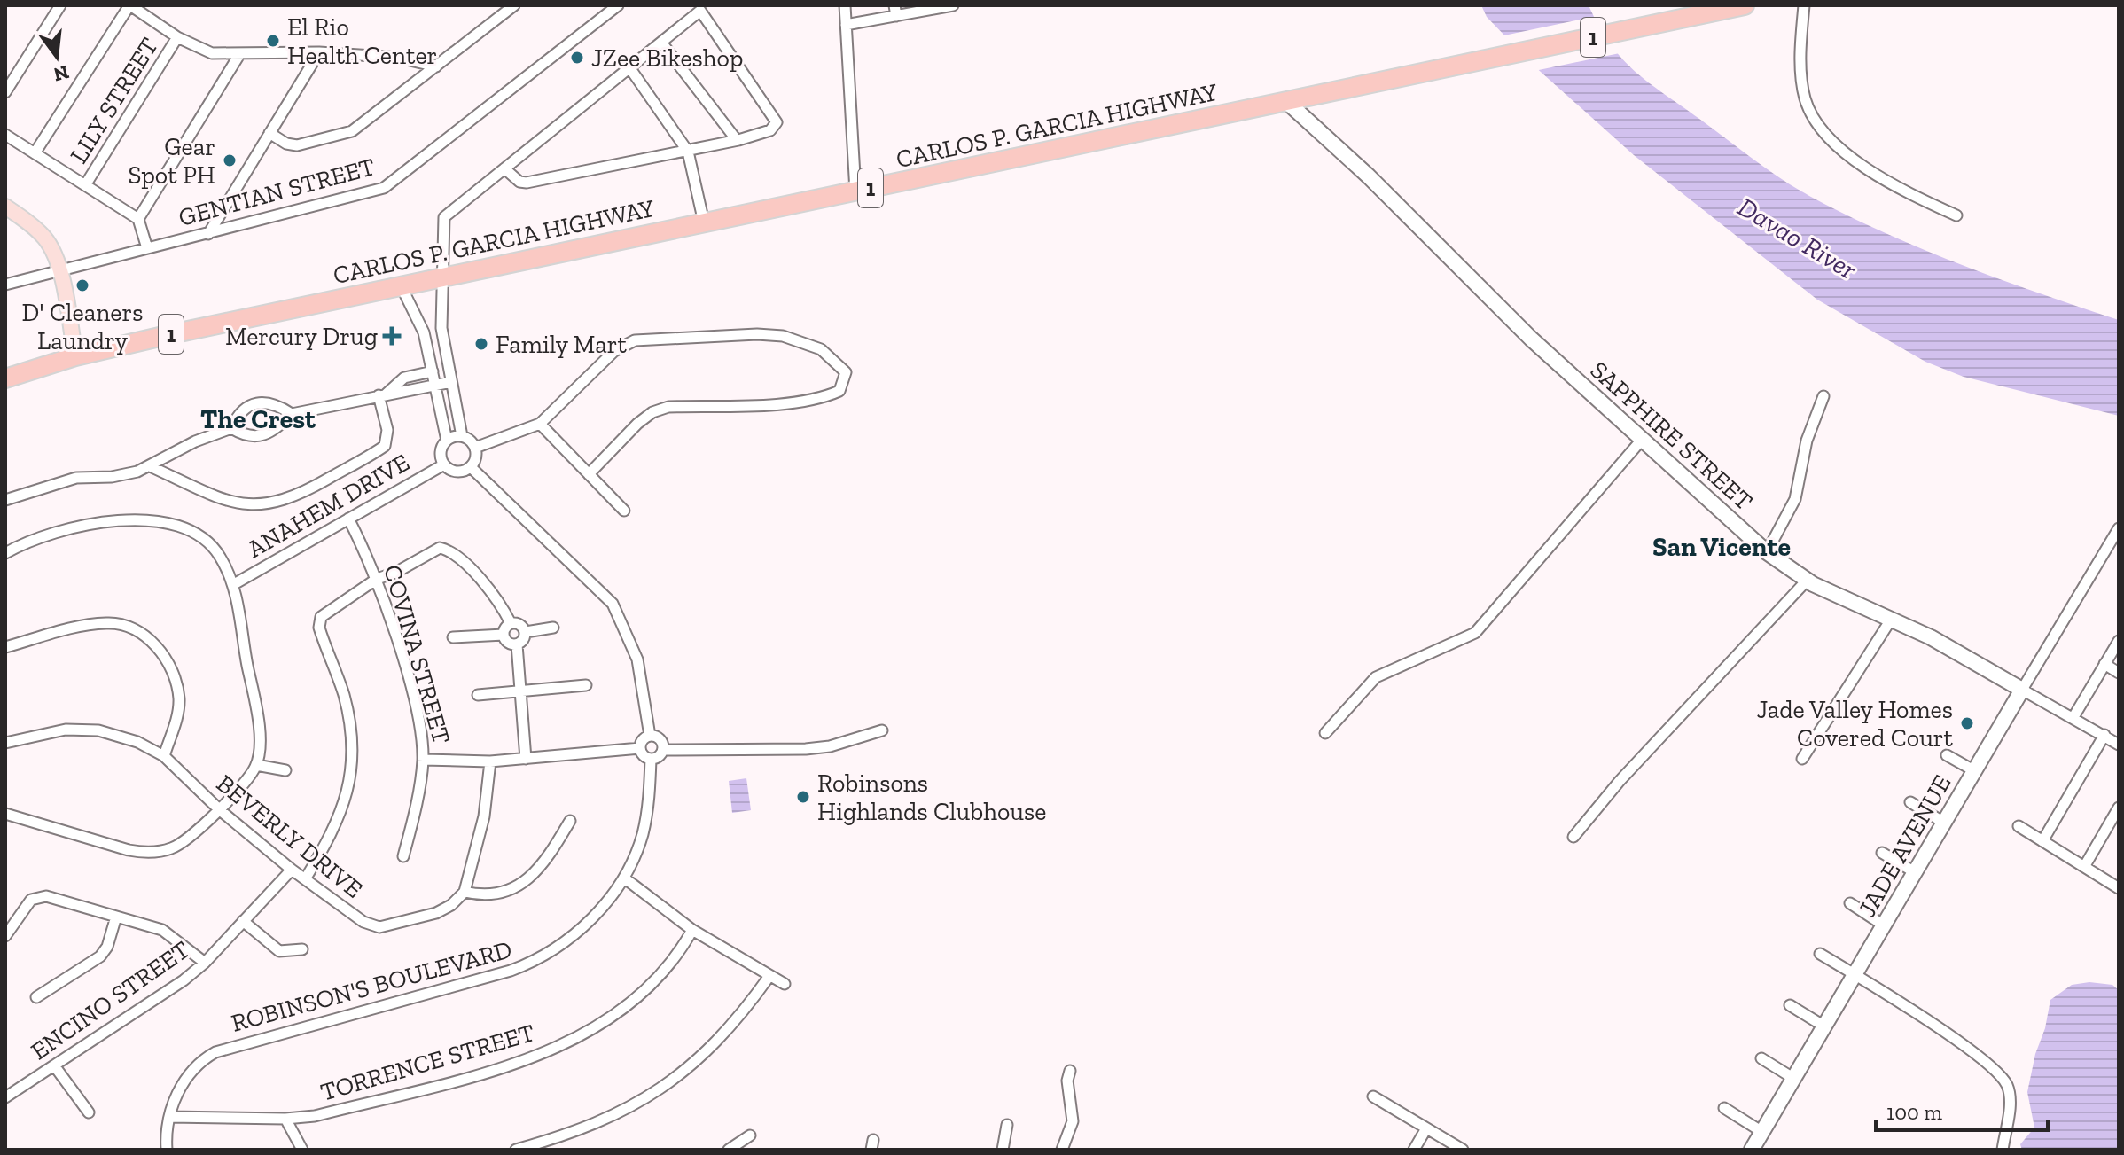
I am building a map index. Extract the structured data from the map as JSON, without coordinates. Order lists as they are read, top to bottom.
{
  "streets": {
    "highway": ["1", "CARLOS P. GARCIA HIGHWAY"],
    "street": [
      "LILY STREET",
      "GENTIAN STREET",
      "SAPPHIRE STREET",
      "ANAHEM DRIVE",
      "COVINA STREET",
      "BEVERLY DRIVE",
      "JADE AVENUE",
      "ROBINSON'S BOULEVARD",
      "ENCINO STREET",
      "TORRENCE STREET"
    ]
  },
  "crossings": [
    ["CARLOS P. GARCIA HIGHWAY", "SAPPHIRE STREET"],
    ["SAPPHIRE STREET", "JADE AVENUE"],
    ["ANAHEM DRIVE", "COVINA STREET"],
    ["COVINA STREET", "ROBINSON'S BOULEVARD"],
    ["BEVERLY DRIVE", "ENCINO STREET"],
    ["ROBINSON'S BOULEVARD", "TORRENCE STREET"]
  ],
  "districts": ["The Crest", "San Vicente"],
  "water": ["Davao River"],
  "places": {
    "other": [
      "El Rio Health Center",
      "JZee Bikeshop",
      "Gear Spot PH",
      "D' Cleaners Laundry",
      "Family Mart",
      "Jade Valley Homes Covered Court",
      "Robinsons Highlands Clubhouse"
    ],
    "health": ["Mercury Drug"]
  },
  "scale_bar": "100 m",
  "north": "bottom"
}
